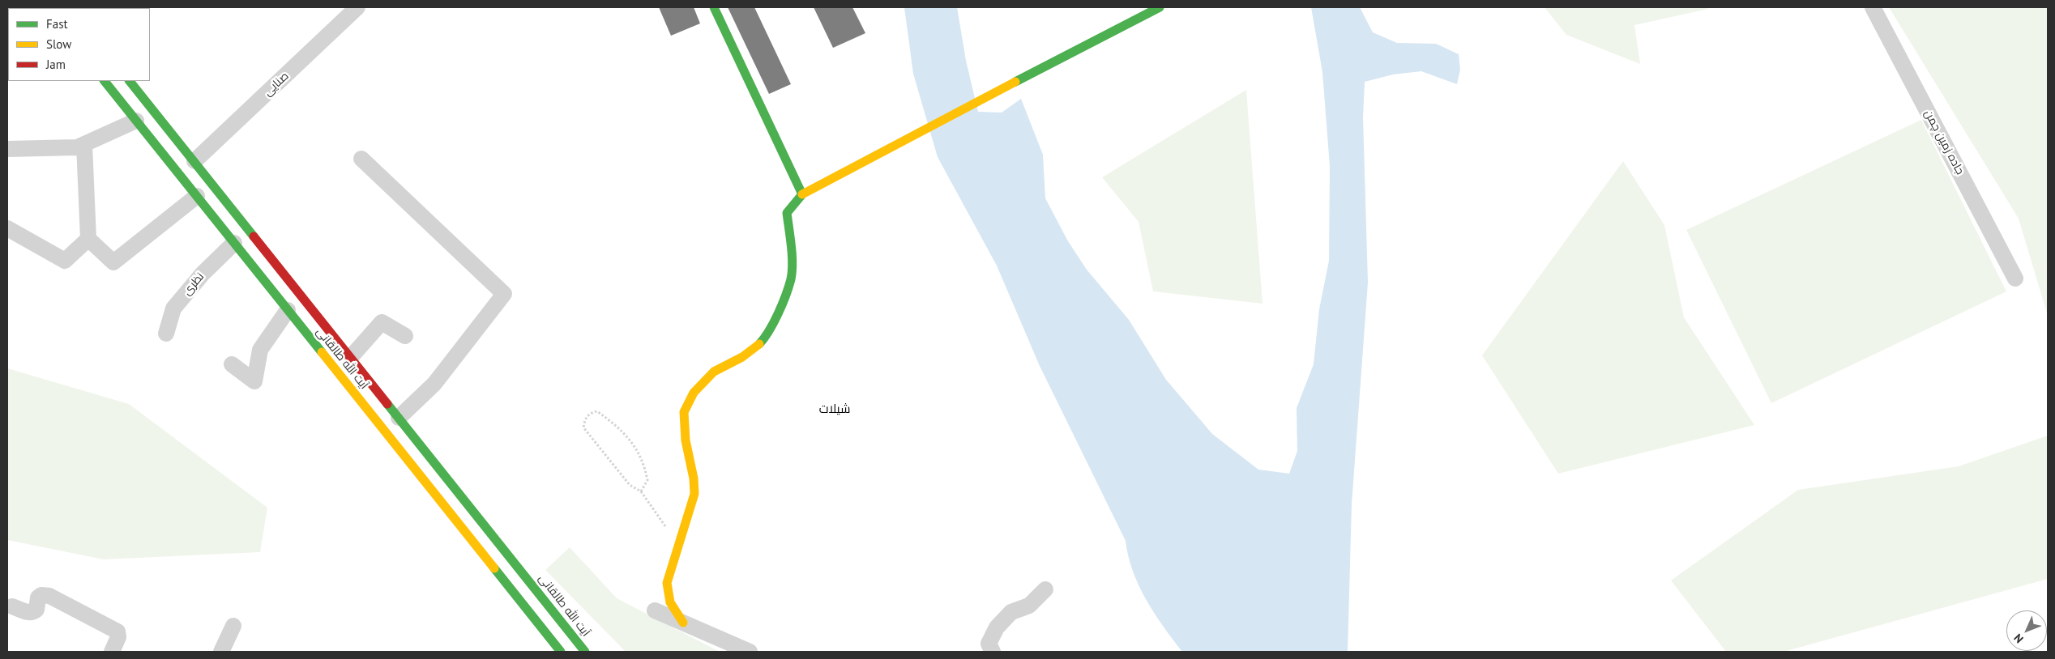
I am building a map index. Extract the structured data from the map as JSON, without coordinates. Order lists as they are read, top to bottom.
{
  "streets": {
    "main road": ["آیت الله طالقانی"],
    "street": ["صنایی", "جاده زمین چمن", "نظری"]
  },
  "crossings": [
    ["صنایی", "آیت الله طالقانی"],
    ["نظری", "آیت الله طالقانی"]
  ],
  "districts": ["شیلات"],
  "legend": ["Fast", "Slow", "Jam"],
  "north": "bottom left"
}
